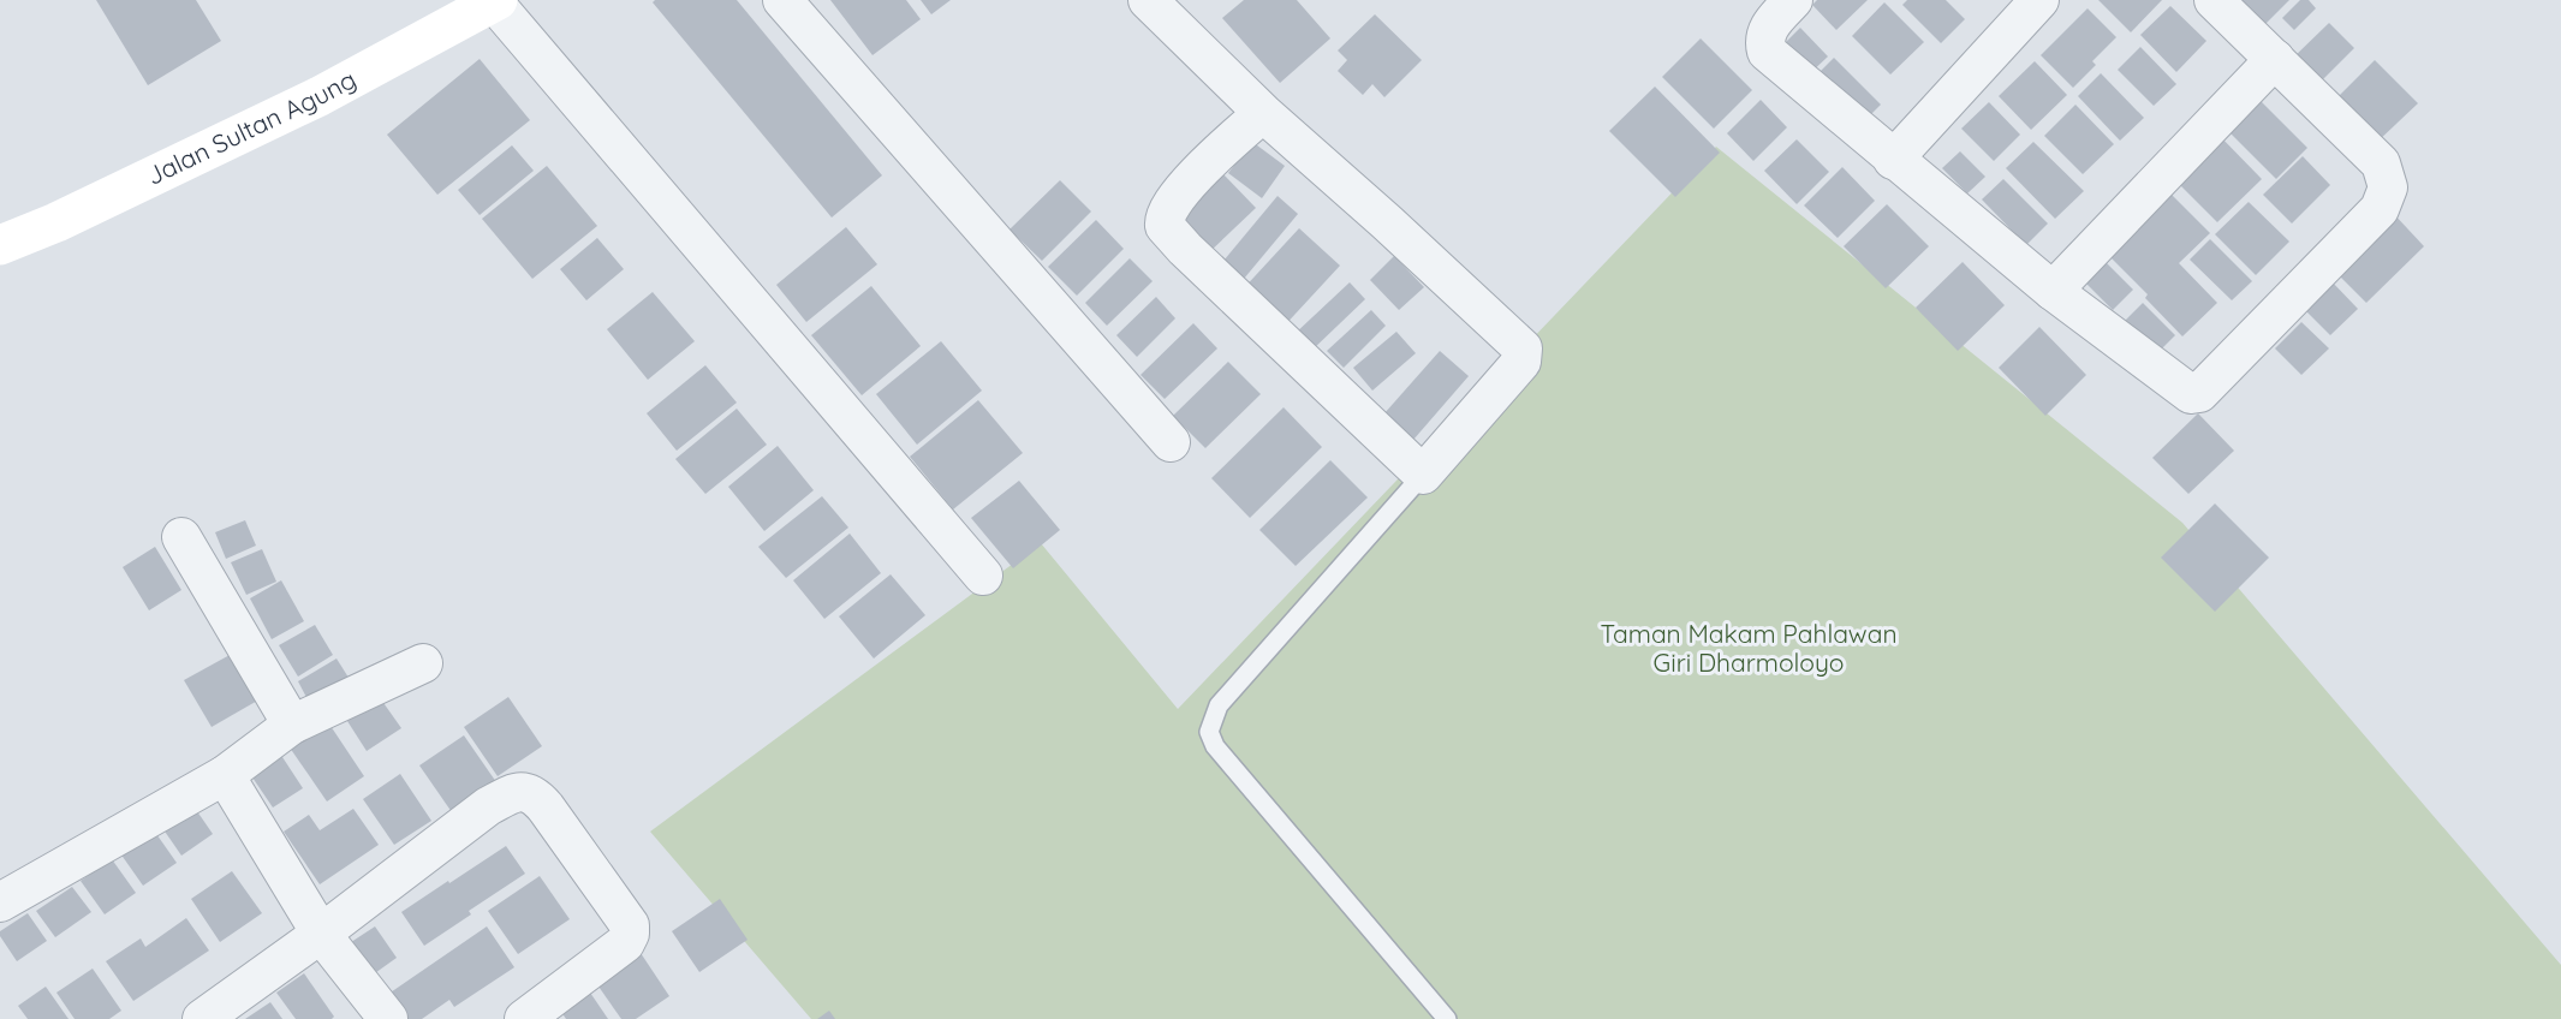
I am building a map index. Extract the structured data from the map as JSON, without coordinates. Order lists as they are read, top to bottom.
{
  "streets": {
    "main road": ["Jalan Sultan Agung"]
  },
  "parks": ["Taman Makam Pahlawan Giri Dharmoloyo"]
}
